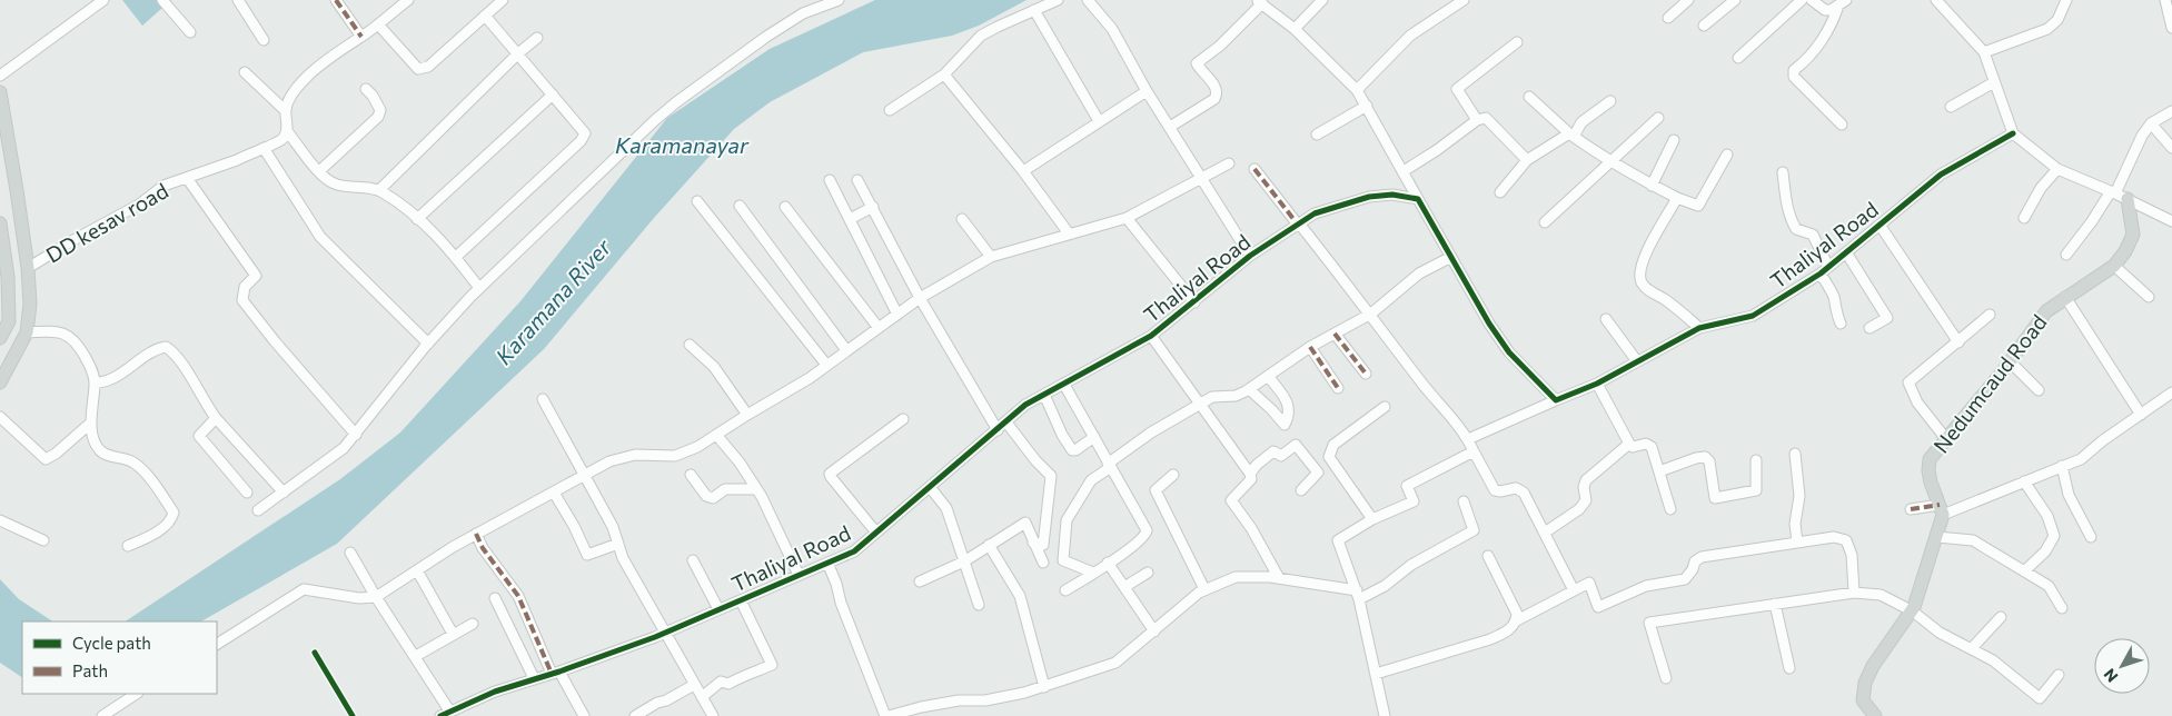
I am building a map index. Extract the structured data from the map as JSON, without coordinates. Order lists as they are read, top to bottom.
{
  "streets": {
    "main road": ["Nedumcaud Road"],
    "street": ["DD kesav road", "Thaliyal Road"]
  },
  "water": ["Karamanayar", "Karamana River"],
  "legend": ["Cycle path", "Path"],
  "north": "bottom left"
}
